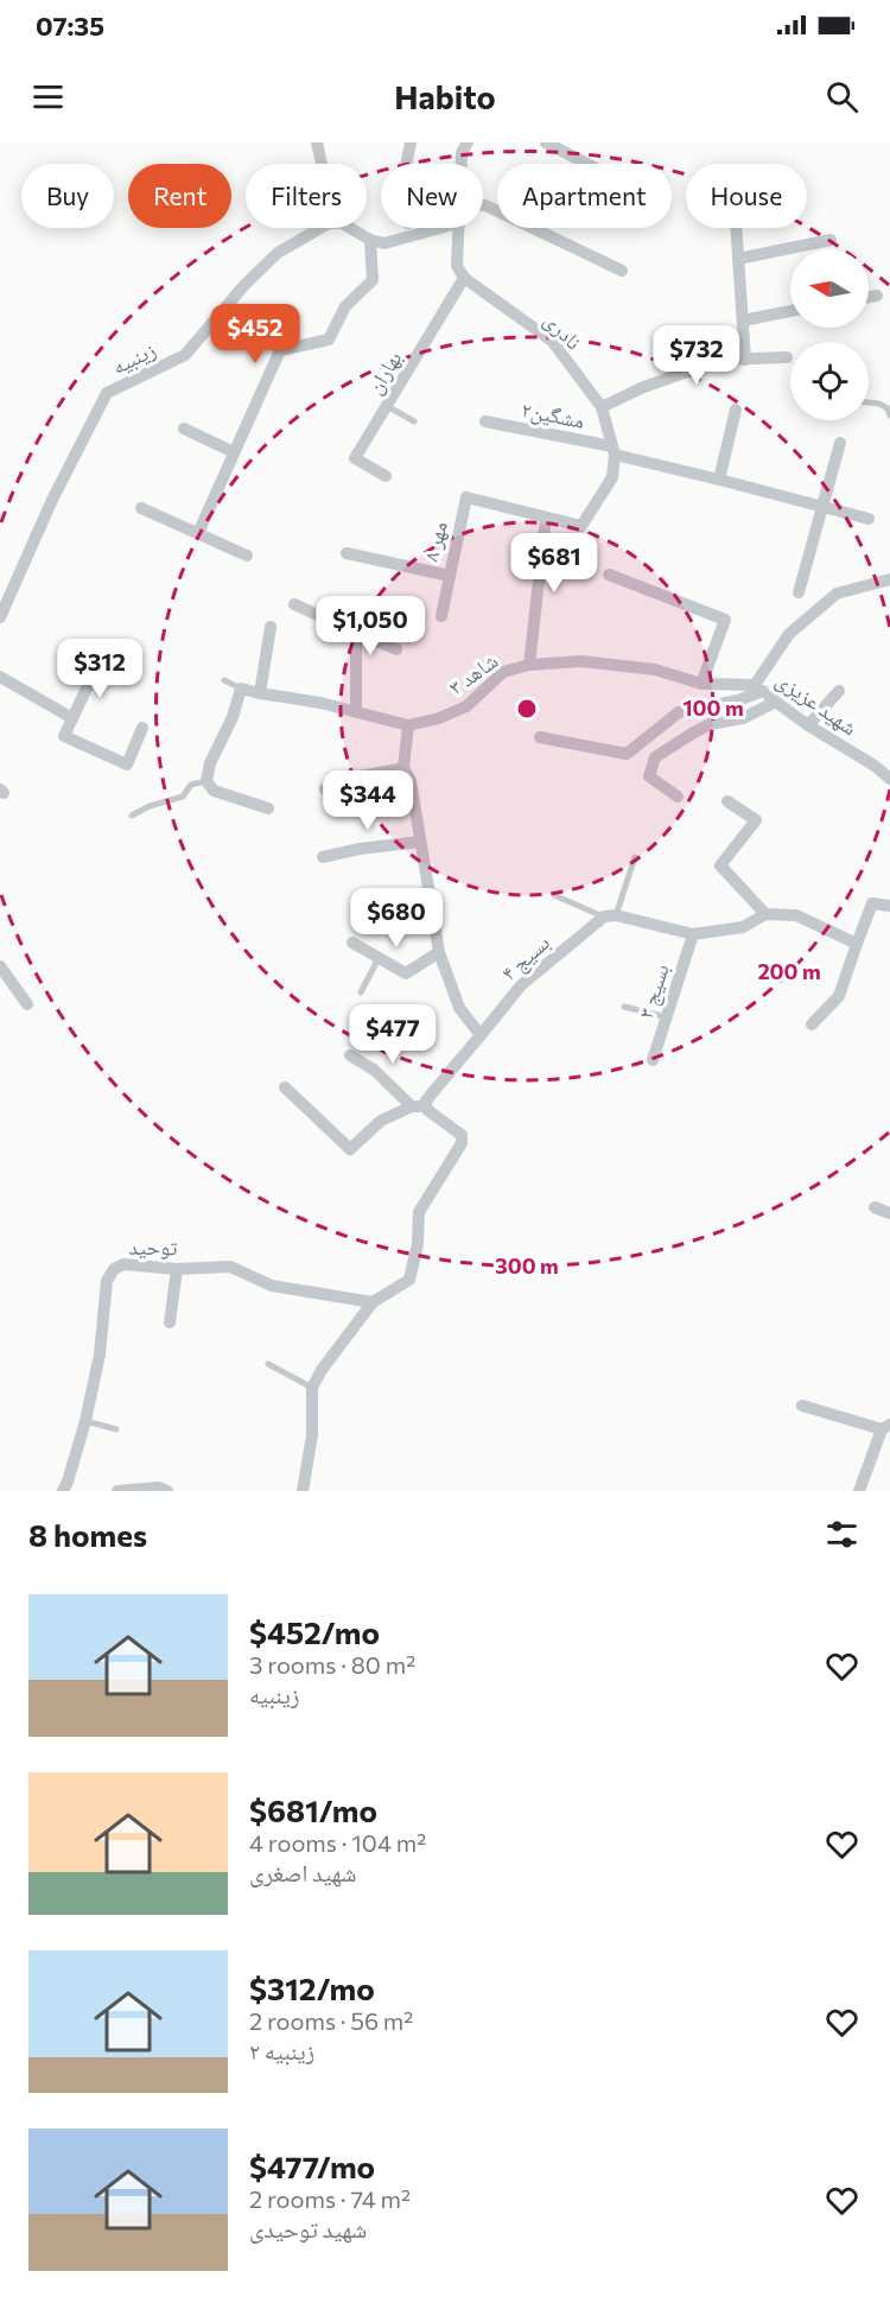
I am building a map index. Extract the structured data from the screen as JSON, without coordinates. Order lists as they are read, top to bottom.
{
  "streets": {
    "street": [
      "نادری",
      "زینبیه",
      "بهاران",
      "مشگین۲",
      "مهر ۸",
      "شاهد ۳",
      "شهید عزیزی",
      "بسیج ۴",
      "بسیج ۳",
      "توحید"
    ]
  },
  "crossings": [
    ["نادری", "بهاران"],
    ["نادری", "مشگین۲"],
    ["شاهد ۳", "شهید عزیزی"]
  ],
  "north": "left",
  "page": {
    "status": "07:35",
    "header": "Habito",
    "chip": [
      "Buy",
      "Rent",
      "Filters",
      "New",
      "Apartment",
      "House"
    ],
    "price": [
      "$452",
      "$732",
      "$681",
      "$1,050",
      "$312",
      "$344",
      "$680",
      "$477"
    ],
    "heading": "8 homes",
    "list": [
      {
        "name": "$452/mo",
        "note": "3 rooms · 80 m² · زینبیه"
      },
      {
        "name": "$681/mo",
        "note": "4 rooms · 104 m² · شهید اصغری"
      },
      {
        "name": "$312/mo",
        "note": "2 rooms · 56 m² · زینبیه ۲"
      },
      {
        "name": "$477/mo",
        "note": "2 rooms · 74 m² · شهید توحیدی"
      }
    ]
  },
  "rings": ["100 m", "200 m", "300 m"]
}
